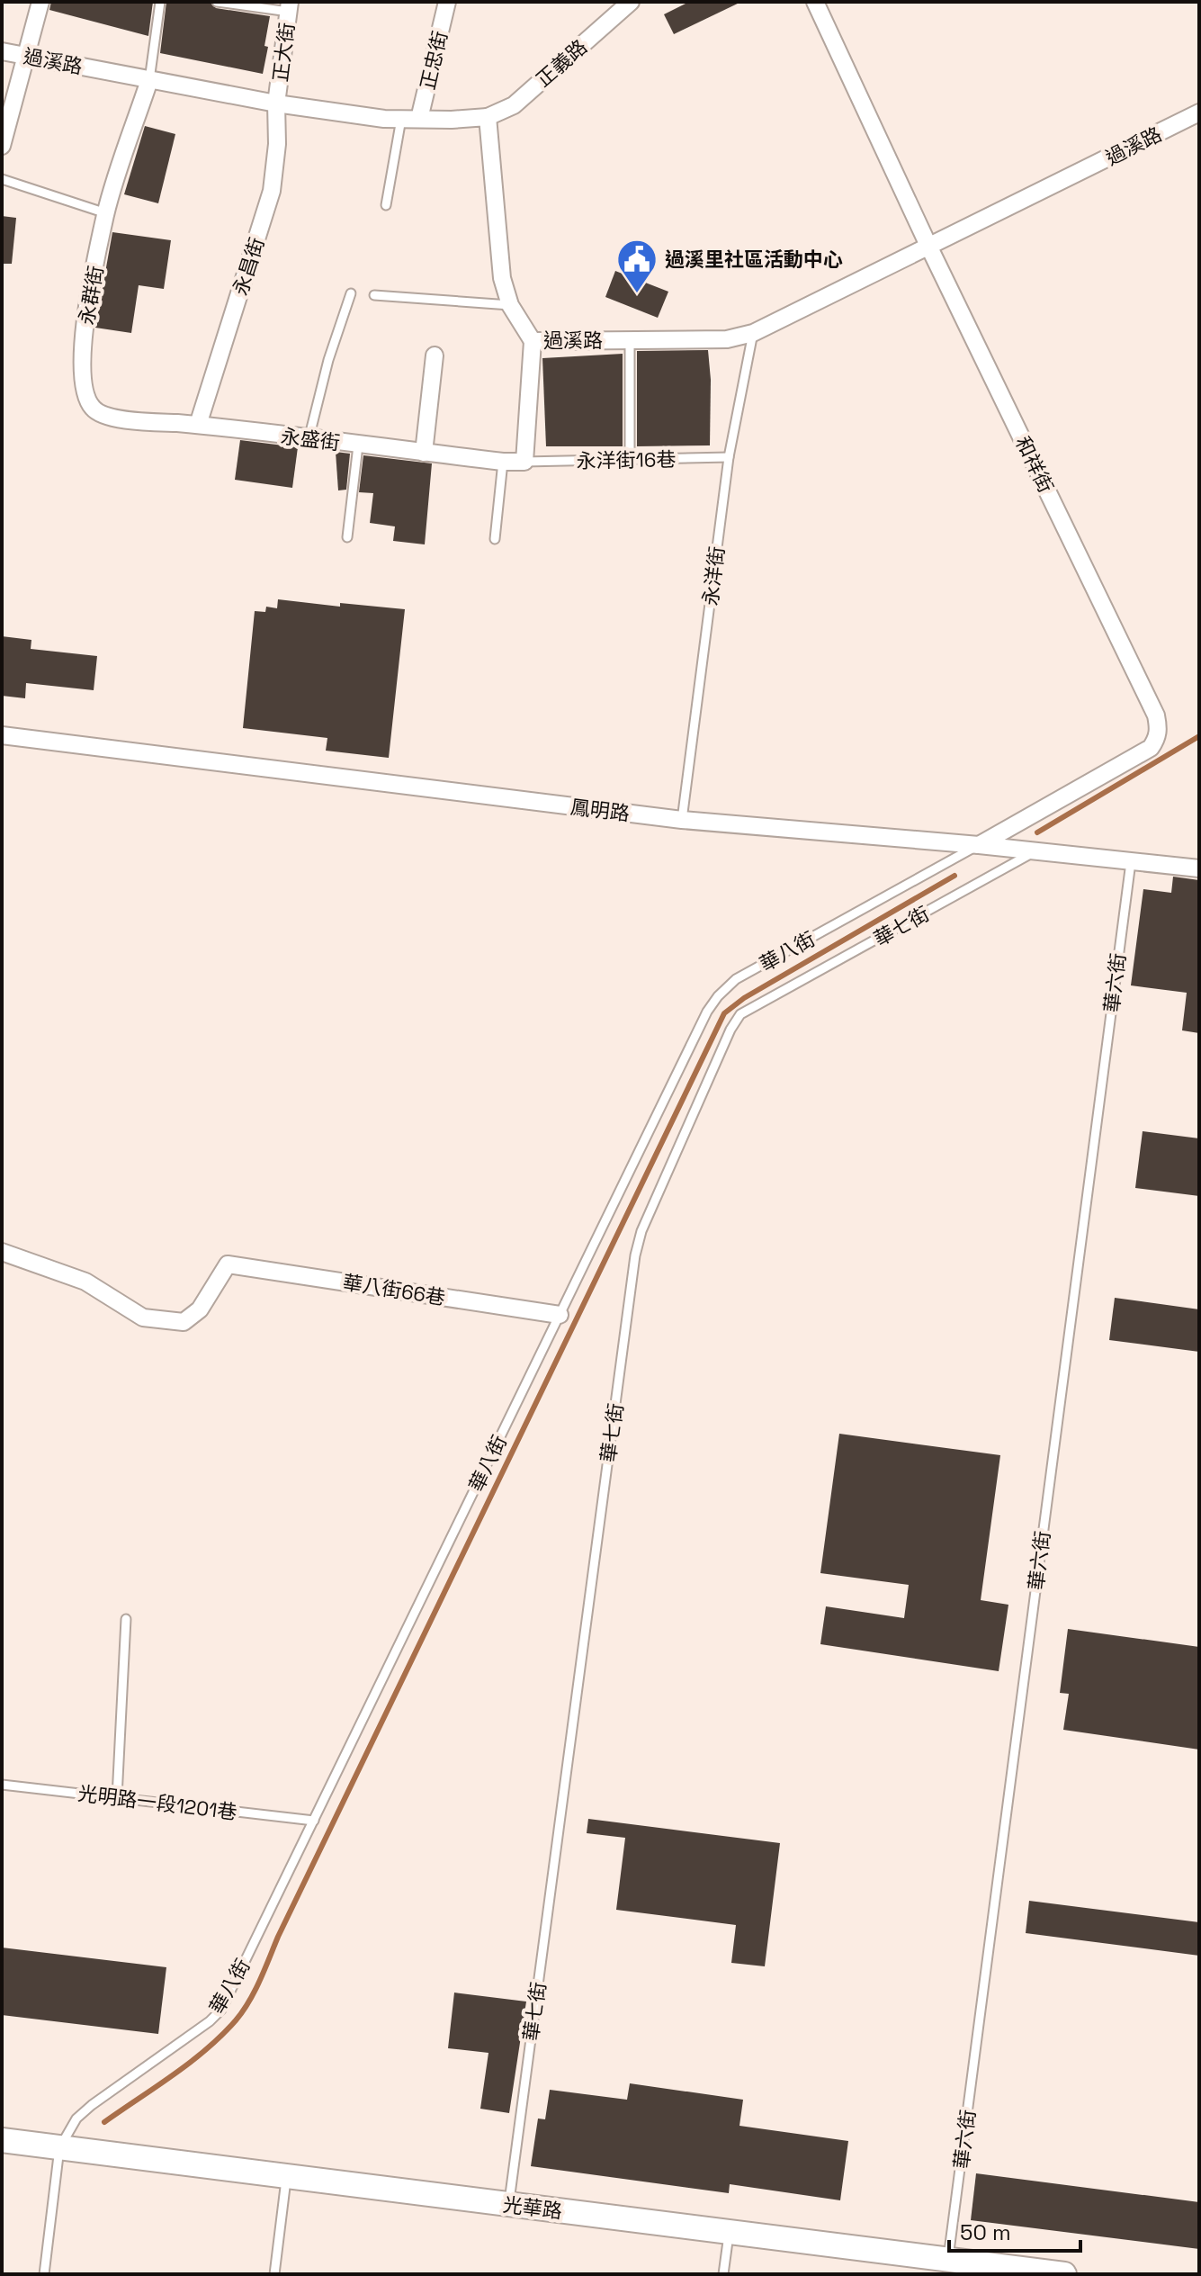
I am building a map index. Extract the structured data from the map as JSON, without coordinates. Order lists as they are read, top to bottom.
{
  "streets": {
    "street": [
      "正大街",
      "正忠街",
      "過溪路",
      "正義路",
      "永昌街",
      "永群街",
      "永盛街",
      "和祥街",
      "鳳明路",
      "華八街66巷",
      "光華路"
    ],
    "lane": [
      "永洋街16巷",
      "永洋街",
      "華七街",
      "華八街",
      "華六街",
      "光明路一段1201巷"
    ]
  },
  "crossings": [
    ["正大街", "過溪路"],
    ["正大街", "永昌街"],
    ["正忠街", "過溪路"],
    ["過溪路", "正義路"],
    ["過溪路", "永昌街"],
    ["過溪路", "永群街"],
    ["過溪路", "和祥街"],
    ["過溪路", "永洋街"],
    ["永昌街", "永群街"],
    ["永昌街", "永盛街"],
    ["永群街", "永盛街"],
    ["永盛街", "永洋街16巷"],
    ["永洋街16巷", "永洋街"],
    ["和祥街", "鳳明路"],
    ["和祥街", "華八街"],
    ["永洋街", "鳳明路"],
    ["鳳明路", "華七街"],
    ["鳳明路", "華八街"],
    ["鳳明路", "華六街"],
    ["華七街", "光華路"],
    ["華八街", "華八街66巷"],
    ["華八街", "光明路一段1201巷"],
    ["華八街", "光華路"],
    ["華六街", "光華路"]
  ],
  "places": {
    "public building": ["過溪里社區活動中心"]
  },
  "scale_bar": "50 m"
}
